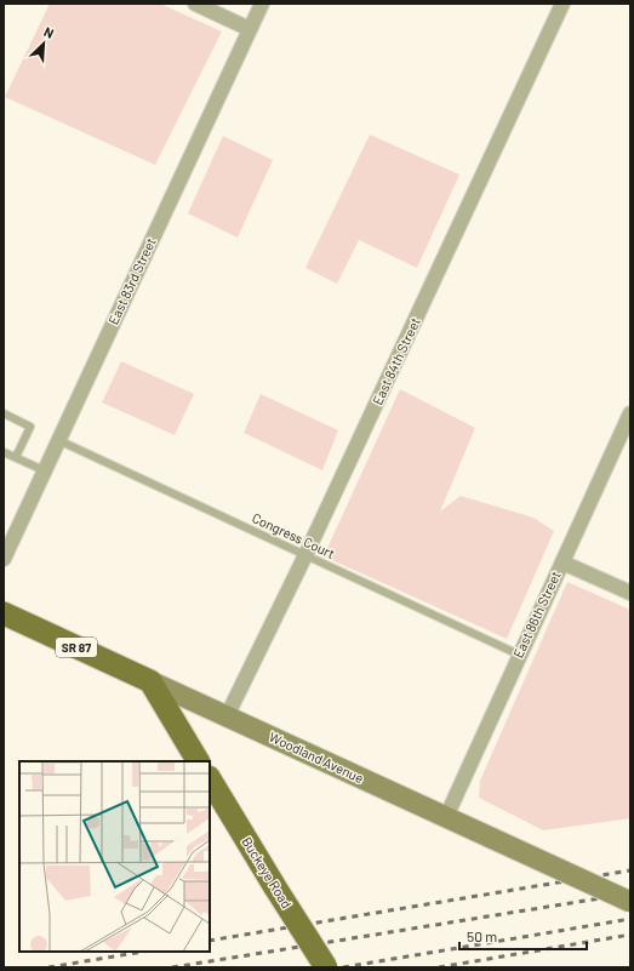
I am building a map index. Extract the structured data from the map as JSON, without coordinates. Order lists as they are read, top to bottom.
{
  "streets": {
    "main road": ["SR 87", "Woodland Avenue", "Buckeye Road"],
    "street": ["East 83rd Street", "East 84th Street", "East 86th Street"],
    "lane": ["Congress Court"]
  },
  "crossings": [
    ["East 83rd Street", "Congress Court"],
    ["East 84th Street", "Congress Court"],
    ["East 84th Street", "Woodland Avenue"],
    ["Congress Court", "East 86th Street"],
    ["East 86th Street", "Woodland Avenue"]
  ],
  "scale_bar": "50 m",
  "north": "top right"
}
